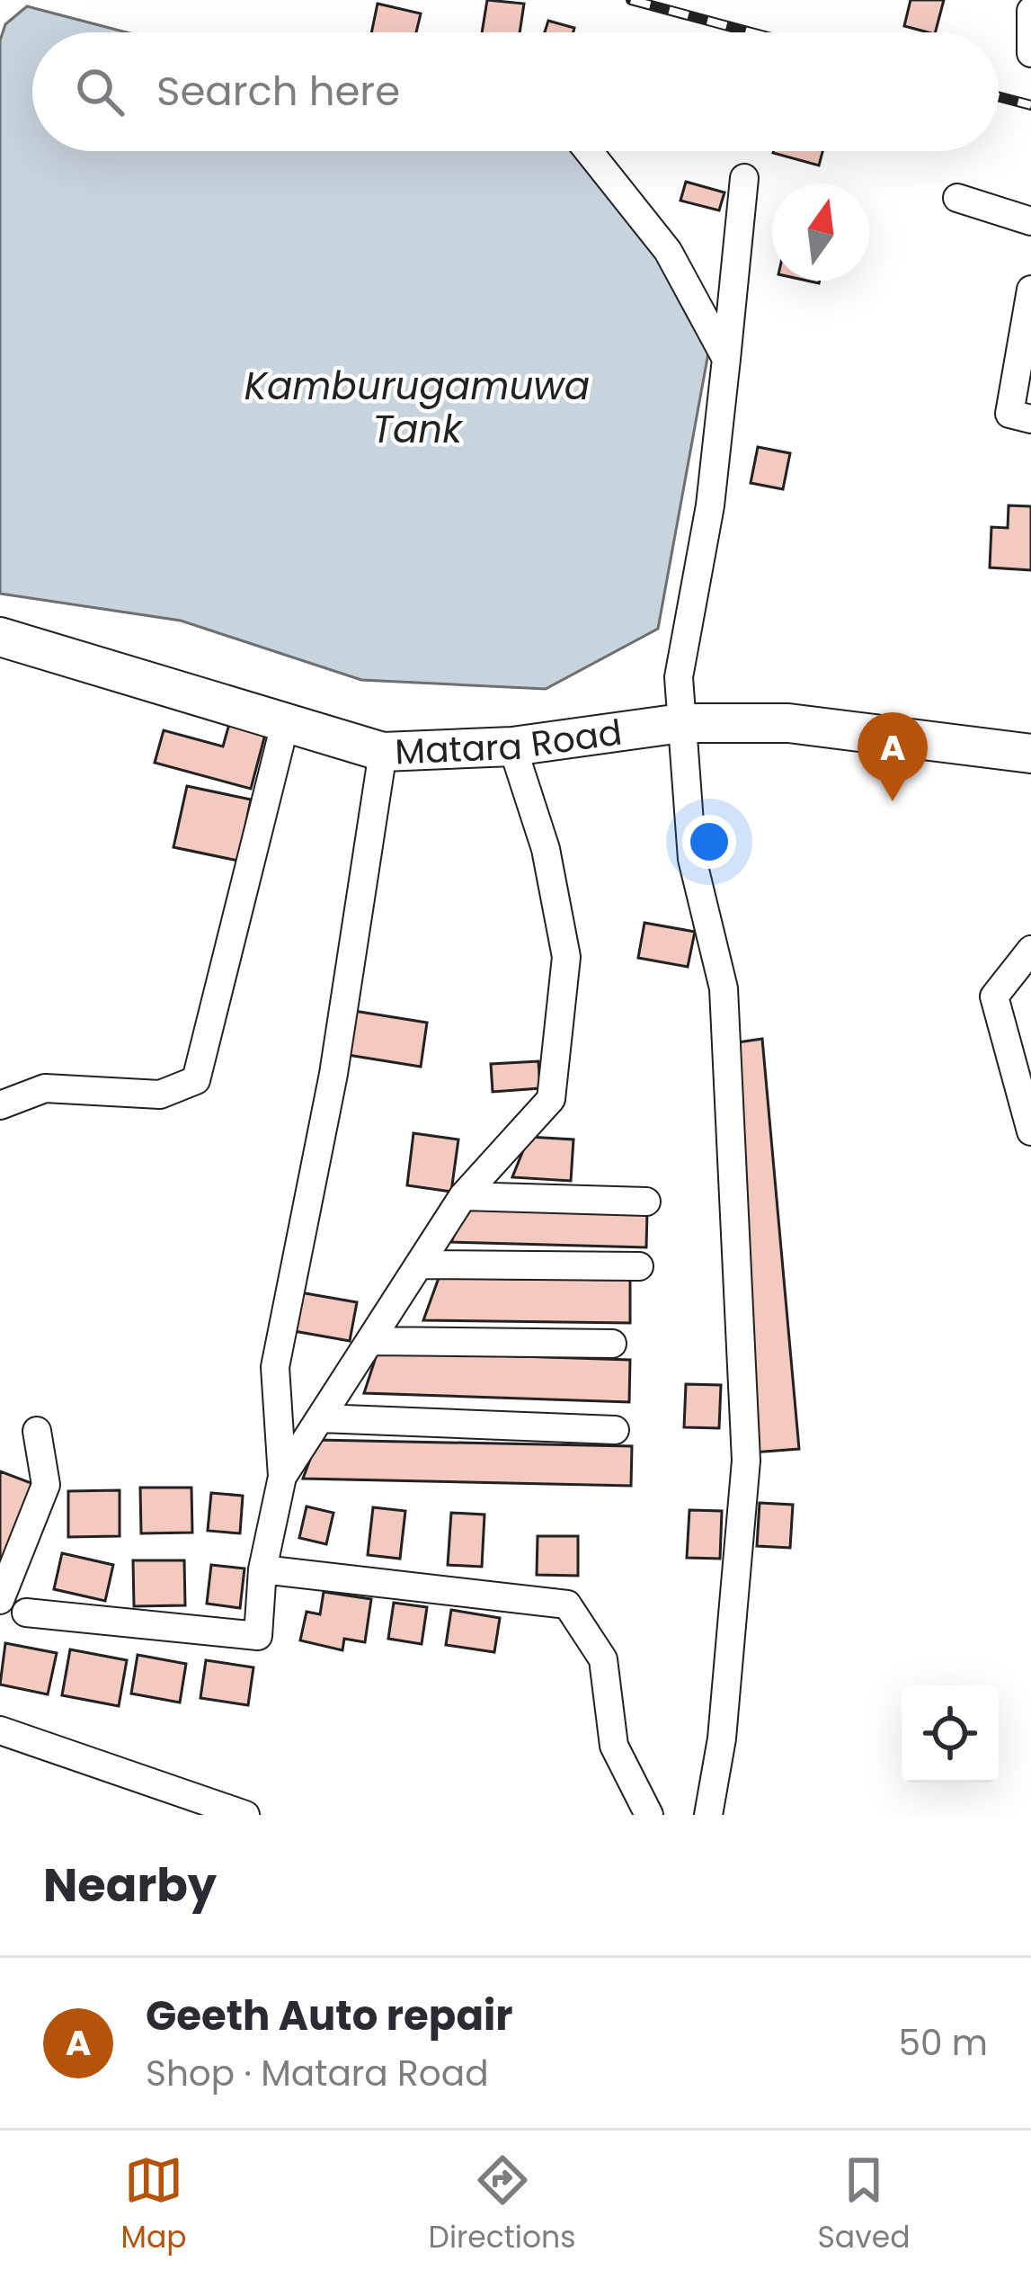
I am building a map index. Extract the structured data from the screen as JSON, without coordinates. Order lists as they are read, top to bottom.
{
  "streets": {
    "highway": ["Matara Road"]
  },
  "water": ["Kamburugamuwa Tank"],
  "north": "top",
  "page": {
    "search": "Search here",
    "pins": "A",
    "heading": "Nearby",
    "list": [
      {
        "mark": "A",
        "name": "Geeth Auto repair",
        "note": "Shop · Matara Road",
        "value": "50 m"
      }
    ],
    "nav": ["Map", "Directions", "Saved"]
  }
}
